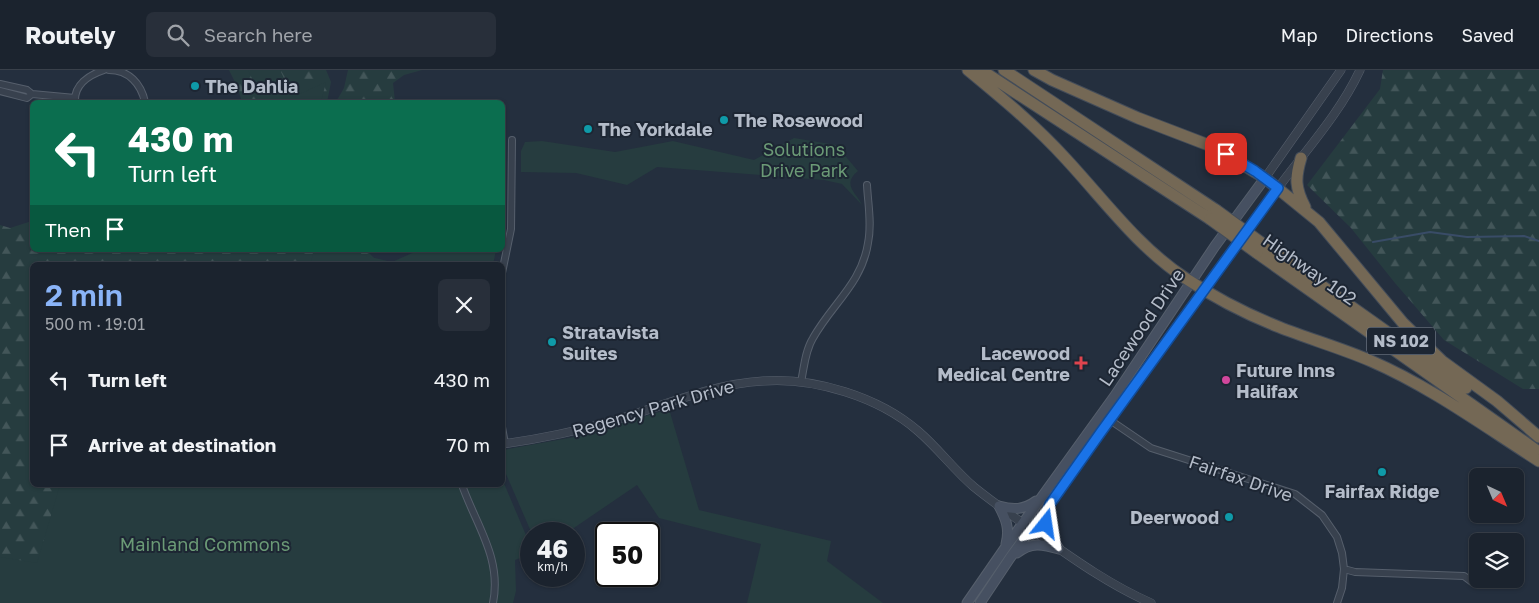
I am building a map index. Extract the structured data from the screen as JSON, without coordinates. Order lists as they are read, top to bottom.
{
  "streets": {
    "highway": ["Highway 102", "NS 102"],
    "main road": ["Lacewood Drive"],
    "street": ["Regency Park Drive", "Fairfax Drive"]
  },
  "crossings": [
    ["Lacewood Drive", "Regency Park Drive"],
    ["Lacewood Drive", "Fairfax Drive"]
  ],
  "parks": ["Solutions Drive Park", "Mainland Commons"],
  "places": {
    "other": [
      "The Dahlia",
      "The Rosewood",
      "The Yorkdale",
      "Stratavista Suites",
      "Future Inns Halifax",
      "Fairfax Ridge",
      "Deerwood"
    ],
    "health": ["Lacewood Medical Centre"]
  },
  "north": "bottom right",
  "page": {
    "header": "Routely",
    "search": "Search here",
    "nav": ["Map", "Directions", "Saved"],
    "turn": ["430 m", "Turn left"],
    "then": "Then",
    "heading": ["2 min", "500 m · 19:01"],
    "list": [
      {
        "name": "Turn left",
        "value": "430 m"
      },
      {
        "name": "Arrive at destination",
        "value": "70 m"
      }
    ],
    "speed": "46 km/h",
    "limit": "50"
  }
}
